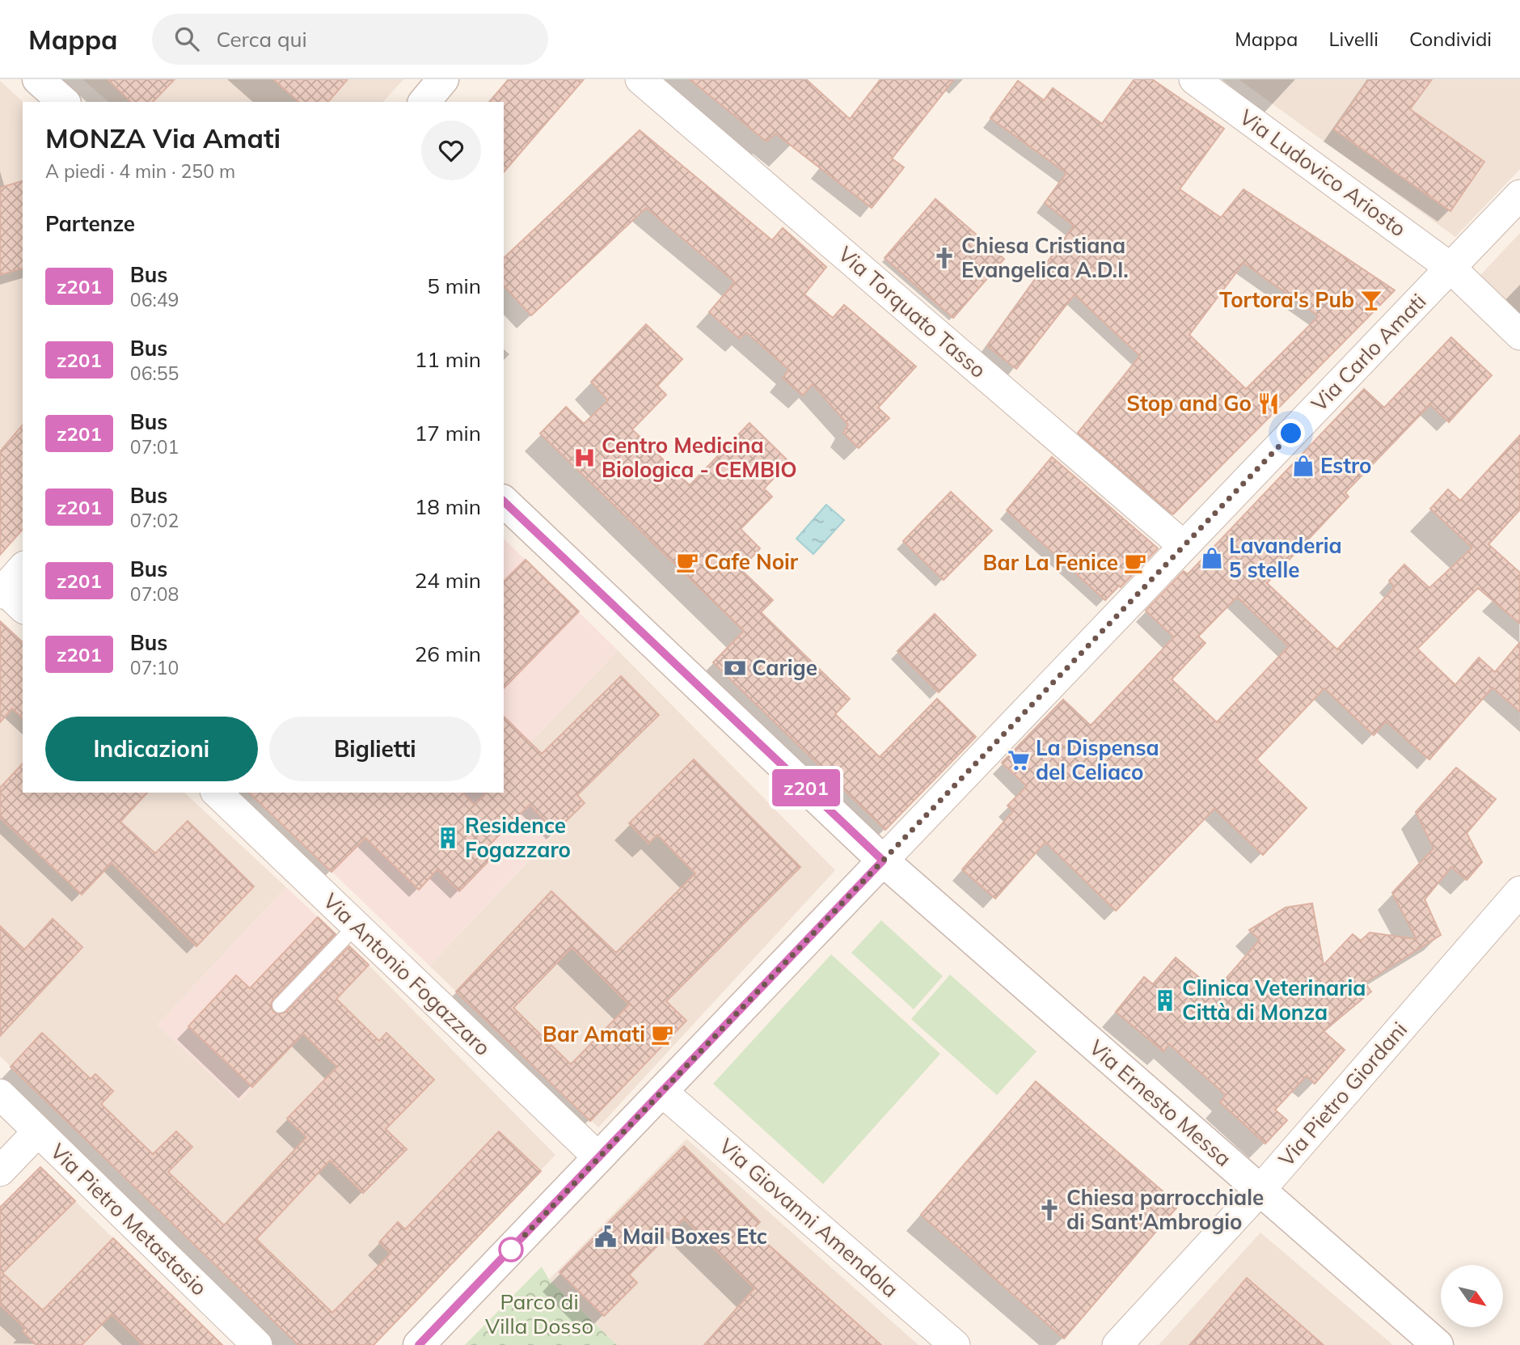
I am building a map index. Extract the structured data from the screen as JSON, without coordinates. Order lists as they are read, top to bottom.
{
  "streets": {
    "street": [
      "Via Ludovico Ariosto",
      "Via Torquato Tasso",
      "Via Carlo Amati",
      "Via Antonio Fogazzaro",
      "Via Pietro Giordani",
      "Via Ernesto Messa",
      "Via Giovanni Amendola",
      "Via Pietro Metastasio"
    ]
  },
  "crossings": [
    ["Via Ludovico Ariosto", "Via Carlo Amati"],
    ["Via Torquato Tasso", "Via Carlo Amati"],
    ["Via Carlo Amati", "Via Antonio Fogazzaro"],
    ["Via Carlo Amati", "Via Ernesto Messa"],
    ["Via Carlo Amati", "Via Giovanni Amendola"],
    ["Via Pietro Giordani", "Via Ernesto Messa"]
  ],
  "parks": ["Parco di Villa Dosso"],
  "places": {
    "church": ["Chiesa Cristiana Evangelica A.D.I.", "Chiesa parrocchiale di Sant'Ambrogio"],
    "bar": ["Tortora's Pub"],
    "restaurant": ["Stop and Go"],
    "hospital": ["Centro Medicina Biologica - CEMBIO"],
    "shop": ["Estro", "Lavanderia 5 stelle"],
    "cafe": ["Cafe Noir", "Bar La Fenice", "Bar Amati"],
    "bank": ["Carige"],
    "supermarket": ["La Dispensa del Celiaco"],
    "building": ["Residence Fogazzaro", "Clinica Veterinaria Città di Monza"],
    "public building": ["Mail Boxes Etc"]
  },
  "lines": ["bus line z201"],
  "north": "bottom right",
  "page": {
    "header": "Mappa",
    "search": "Cerca qui",
    "nav": ["Mappa", "Livelli", "Condividi"],
    "on_map": "z201",
    "heading": [
      ["MONZA Via Amati", "A piedi · 4 min · 250 m"],
      "Partenze"
    ],
    "list": [
      {
        "mark": "z201",
        "name": "Bus",
        "note": "06:49",
        "value": "5 min"
      },
      {
        "mark": "z201",
        "name": "Bus",
        "note": "06:55",
        "value": "11 min"
      },
      {
        "mark": "z201",
        "name": "Bus",
        "note": "07:01",
        "value": "17 min"
      },
      {
        "mark": "z201",
        "name": "Bus",
        "note": "07:02",
        "value": "18 min"
      },
      {
        "mark": "z201",
        "name": "Bus",
        "note": "07:08",
        "value": "24 min"
      },
      {
        "mark": "z201",
        "name": "Bus",
        "note": "07:10",
        "value": "26 min"
      }
    ],
    "buttons": ["Indicazioni", "Biglietti"]
  }
}
